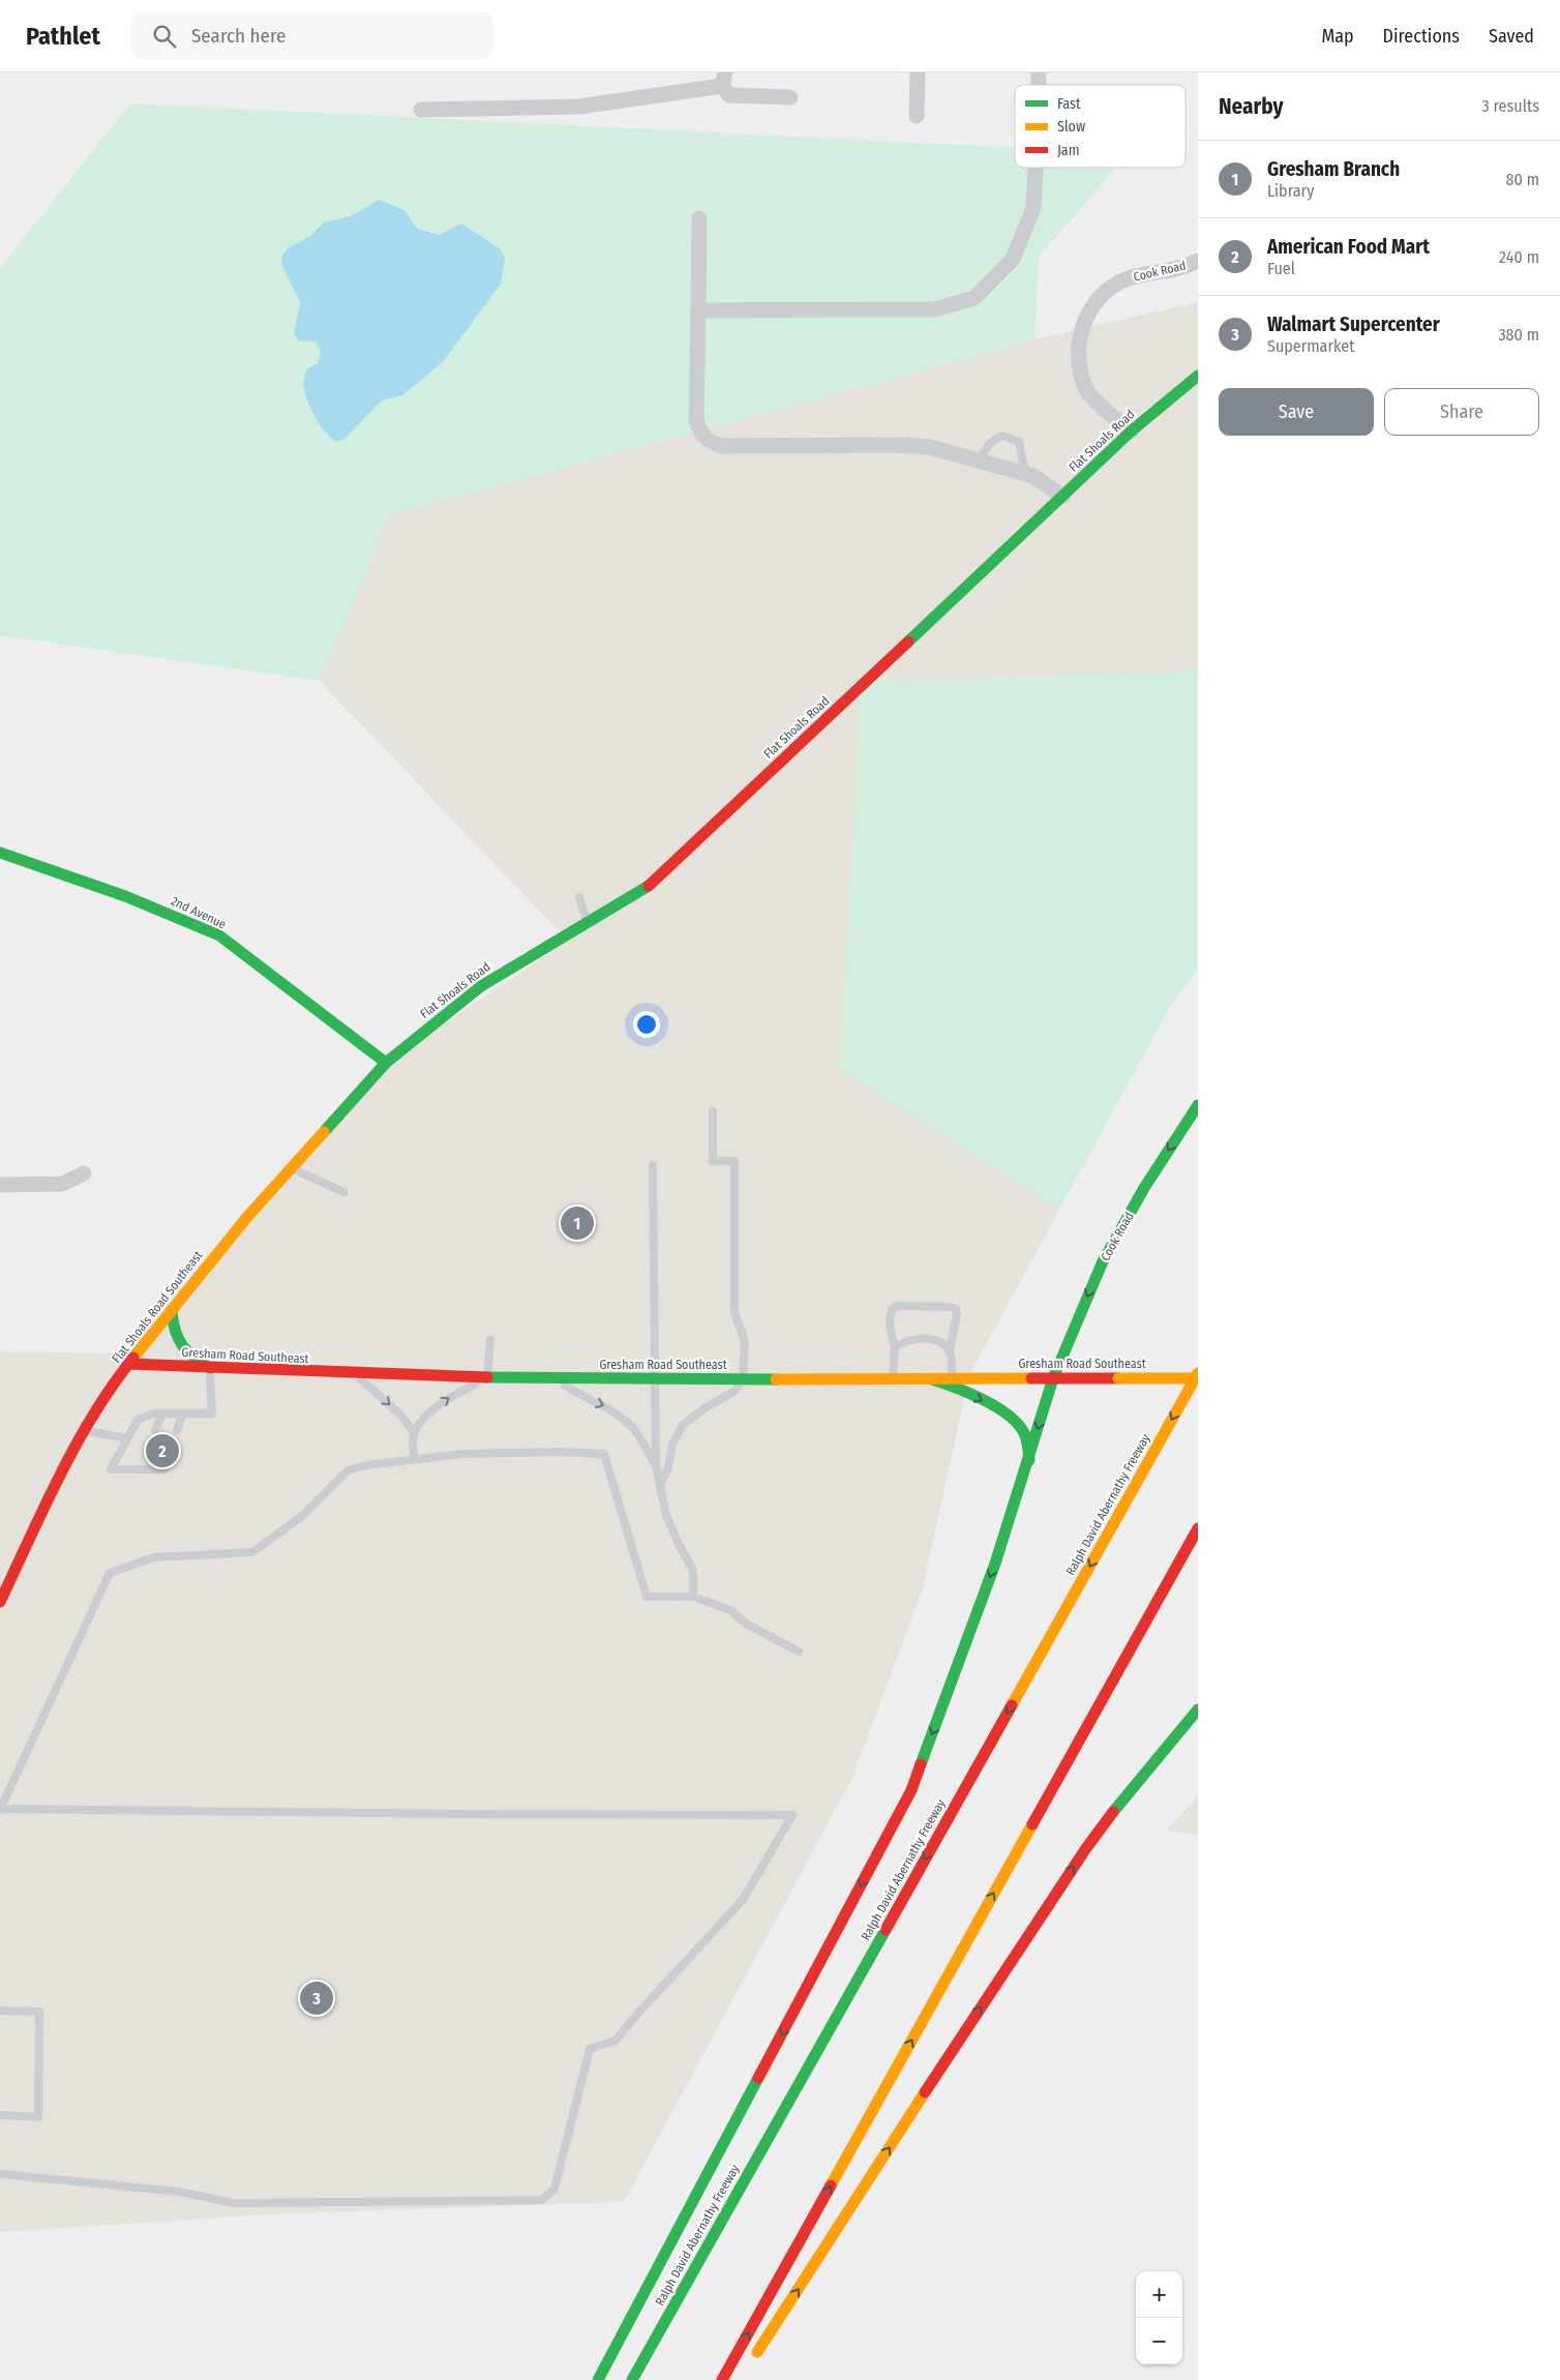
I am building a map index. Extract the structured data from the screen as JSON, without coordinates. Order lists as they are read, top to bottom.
{
  "streets": {
    "main road": [
      "Cook Road",
      "Flat Shoals Road",
      "2nd Avenue",
      "Flat Shoals Road Southeast",
      "Gresham Road Southeast",
      "Ralph David Abernathy Freeway"
    ]
  },
  "crossings": [
    ["Cook Road", "Flat Shoals Road"],
    ["Cook Road", "Gresham Road Southeast"],
    ["Flat Shoals Road", "2nd Avenue"],
    ["Flat Shoals Road", "Flat Shoals Road Southeast"],
    ["2nd Avenue", "Flat Shoals Road Southeast"],
    ["Flat Shoals Road Southeast", "Gresham Road Southeast"]
  ],
  "one_way": ["Cook Road"],
  "legend": ["Fast", "Slow", "Jam"],
  "page": {
    "header": "Pathlet",
    "search": "Search here",
    "nav": ["Map", "Directions", "Saved"],
    "heading": ["Nearby", "3 results"],
    "list": [
      {
        "mark": "1",
        "name": "Gresham Branch",
        "note": "Library",
        "value": "80 m"
      },
      {
        "mark": "2",
        "name": "American Food Mart",
        "note": "Fuel",
        "value": "240 m"
      },
      {
        "mark": "3",
        "name": "Walmart Supercenter",
        "note": "Supermarket",
        "value": "380 m"
      }
    ],
    "buttons": ["Save", "Share"],
    "pins": ["1", "2", "3"],
    "map_buttons": ["+", "−"]
  }
}
